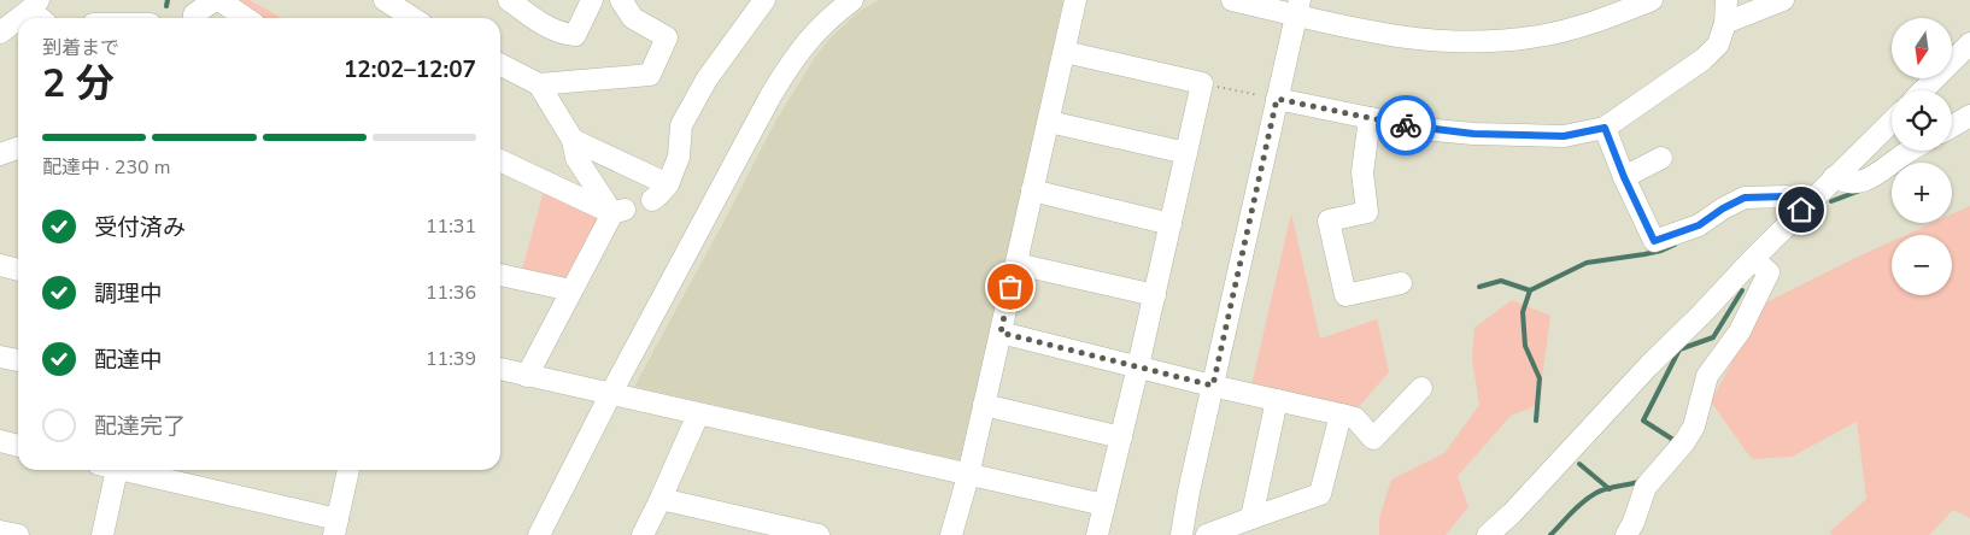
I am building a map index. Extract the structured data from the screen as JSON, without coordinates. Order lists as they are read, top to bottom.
{
  "north": "bottom",
  "page": {
    "map_buttons": ["+", "−"],
    "heading": ["2 分", "到着まで", "12:02–12:07"],
    "bar": "配達中 · 230 m",
    "list": [
      ["受付済み", "11:31"],
      ["調理中", "11:36"],
      ["配達中", "11:39"],
      "配達完了"
    ]
  }
}
